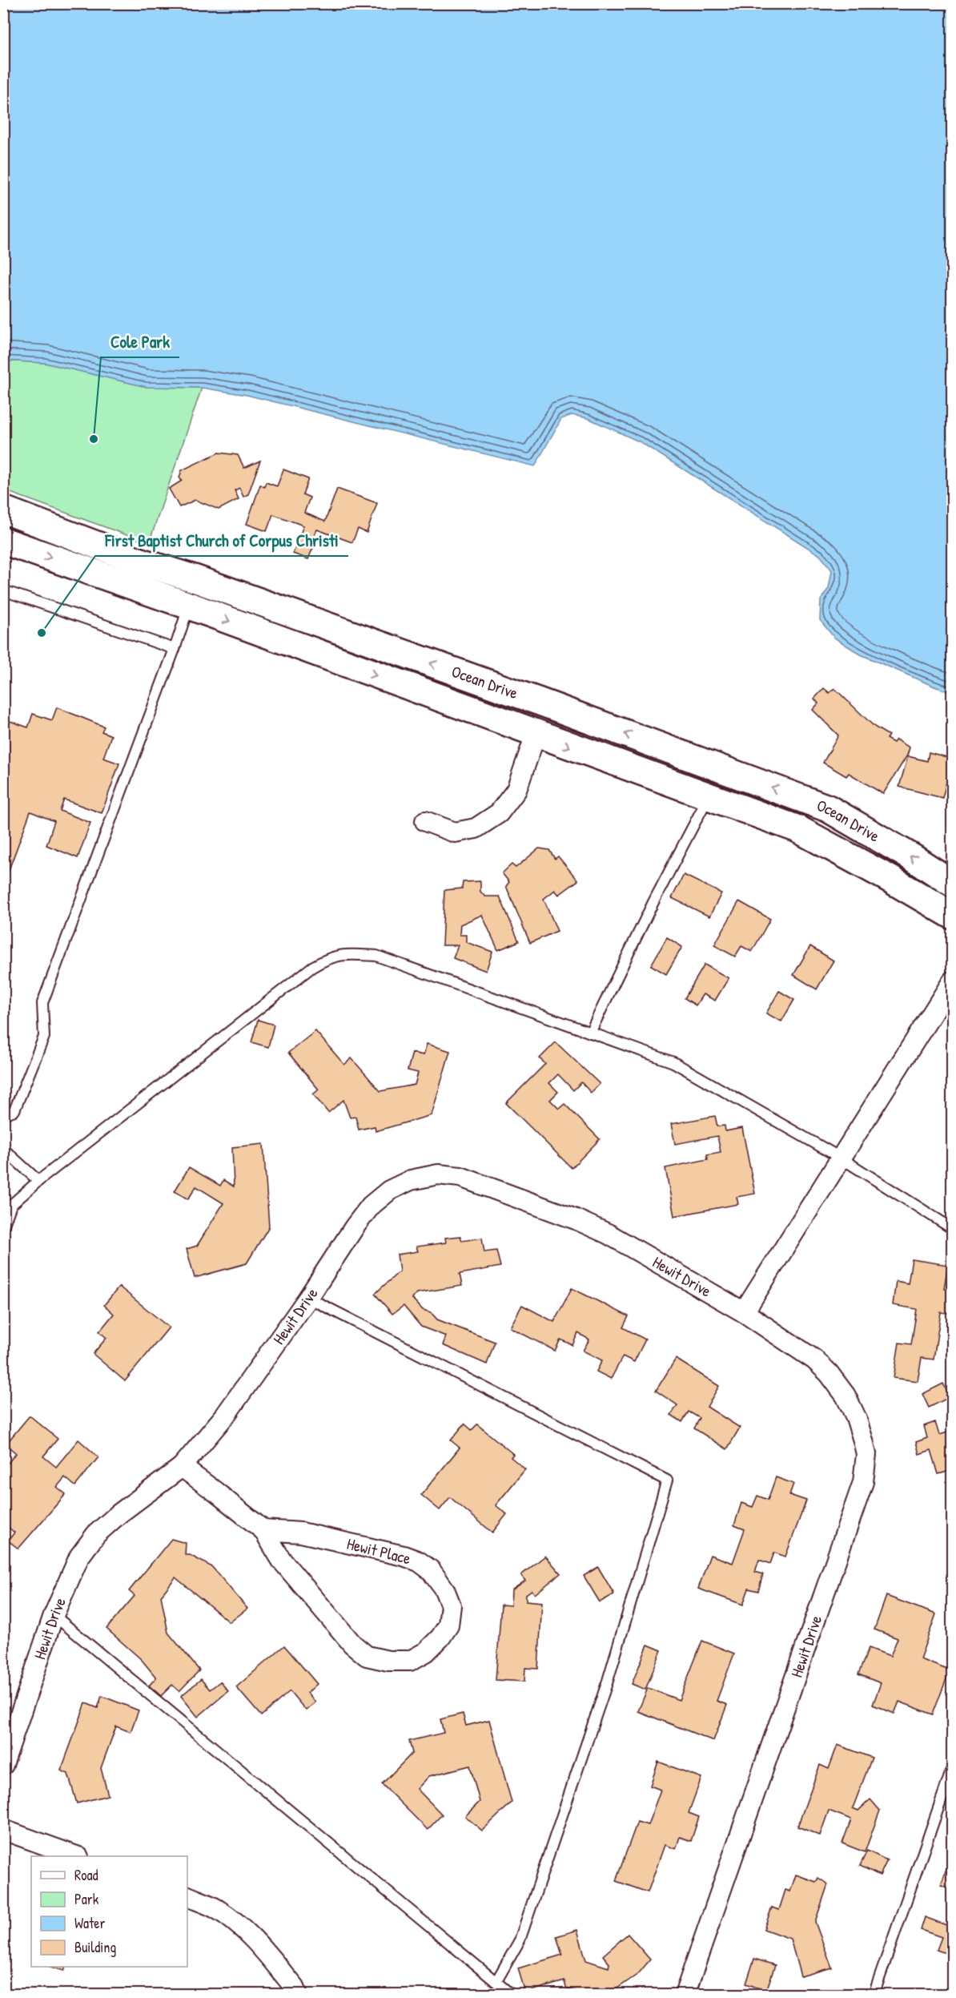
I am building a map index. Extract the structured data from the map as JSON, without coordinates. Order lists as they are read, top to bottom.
{
  "streets": {
    "main road": ["Ocean Drive"],
    "street": ["Hewit Drive", "Hewit Place"]
  },
  "crossings": [
    ["Hewit Drive", "Hewit Place"]
  ],
  "places": ["Cole Park", "First Baptist Church of Corpus Christi"],
  "legend": [
    "Road",
    "Park",
    "Water",
    "Building"
  ]
}
